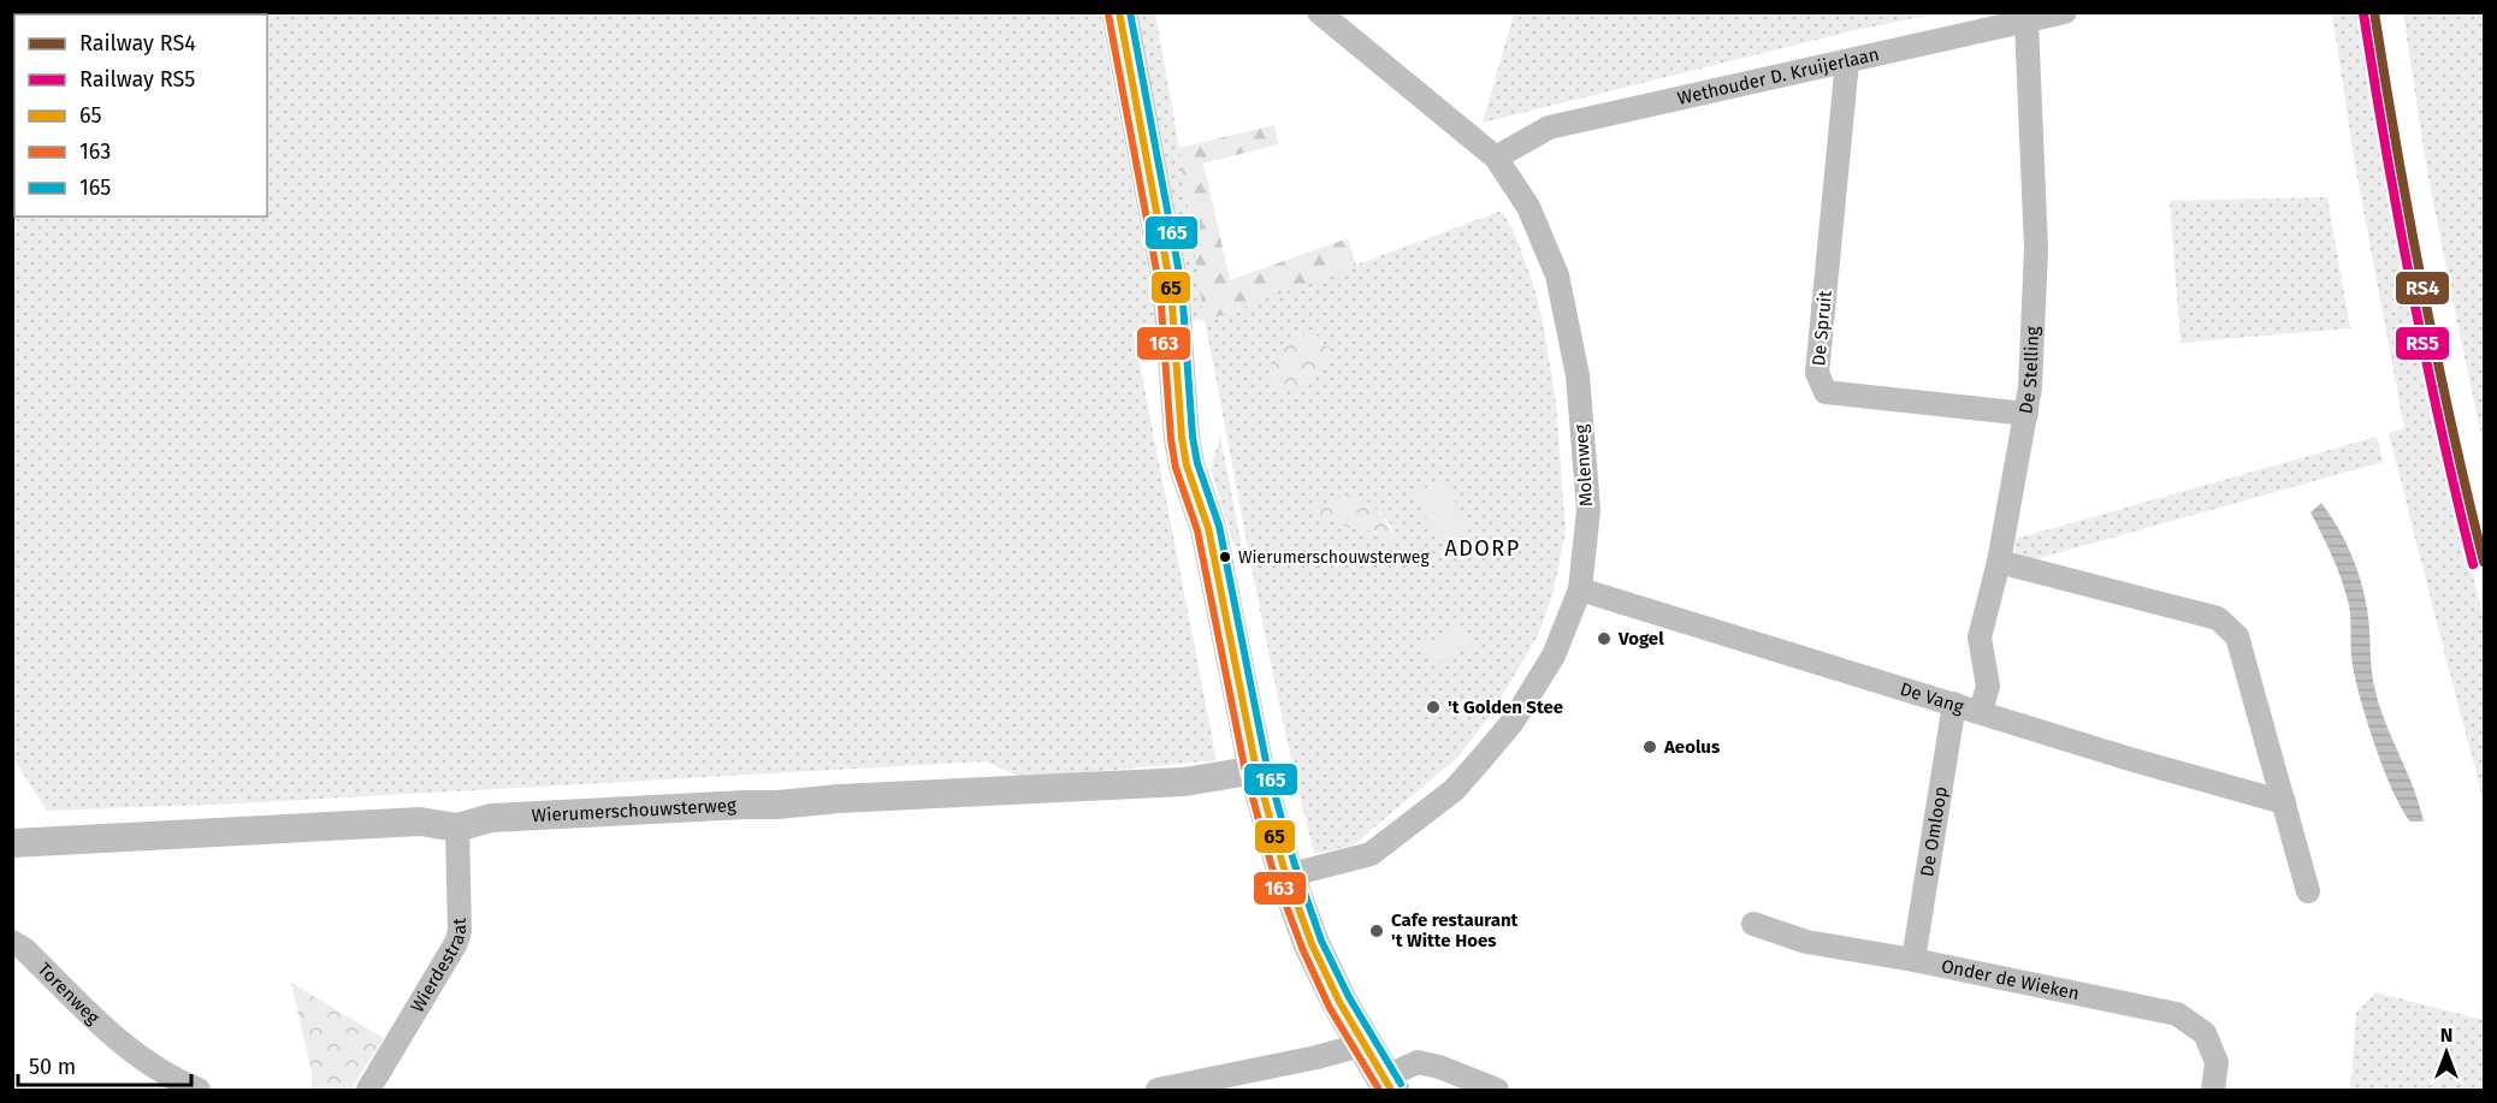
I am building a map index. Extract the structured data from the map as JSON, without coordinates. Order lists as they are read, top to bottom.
{
  "streets": {
    "street": [
      "Wethouder D. Kruijerlaan",
      "De Spruit",
      "De Stelling",
      "Molenweg",
      "De Vang",
      "Wierumerschouwsterweg",
      "De Omloop",
      "Wierdestraat",
      "Onder de Wieken",
      "Torenweg"
    ]
  },
  "crossings": [
    ["Wethouder D. Kruijerlaan", "De Spruit"],
    ["Wethouder D. Kruijerlaan", "De Stelling"],
    ["Wethouder D. Kruijerlaan", "Molenweg"],
    ["De Spruit", "De Stelling"],
    ["De Stelling", "De Vang"],
    ["Molenweg", "De Vang"],
    ["De Vang", "De Omloop"],
    ["Wierumerschouwsterweg", "Wierdestraat"],
    ["De Omloop", "Onder de Wieken"]
  ],
  "districts": ["ADORP"],
  "places": [
    "Wierumerschouwsterweg",
    "Vogel",
    "'t Golden Stee",
    "Aeolus",
    "Cafe restaurant 't Witte Hoes"
  ],
  "lines": [
    "rail line RS4",
    "transit line 65",
    "transit line 165",
    "rail line RS5",
    "transit line 163"
  ],
  "legend": [
    "Railway RS4",
    "Railway RS5",
    "65",
    "163",
    "165"
  ],
  "scale_bar": "50 m",
  "north": "top"
}
